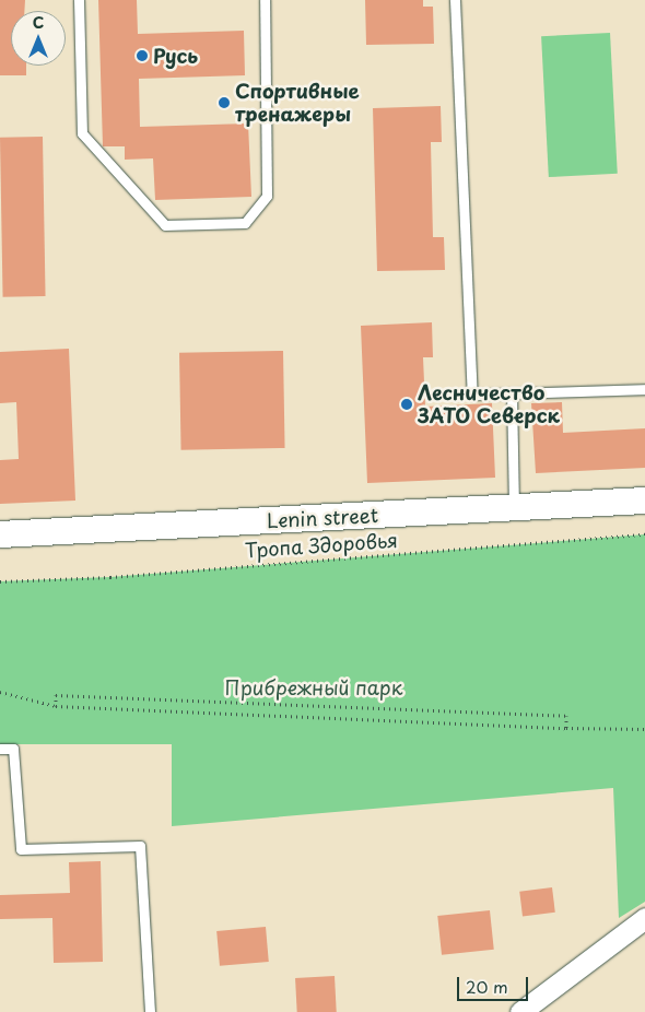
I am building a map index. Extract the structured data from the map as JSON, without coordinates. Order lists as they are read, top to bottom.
{
  "streets": {
    "street": ["Lenin street"],
    "path": ["Тропа Здоровья"]
  },
  "parks": ["Прибрежный парк"],
  "places": ["Русь", "Спортивные тренажеры", "Лесничество ЗАТО Северск"],
  "scale_bar": "20 m",
  "north": "top"
}
